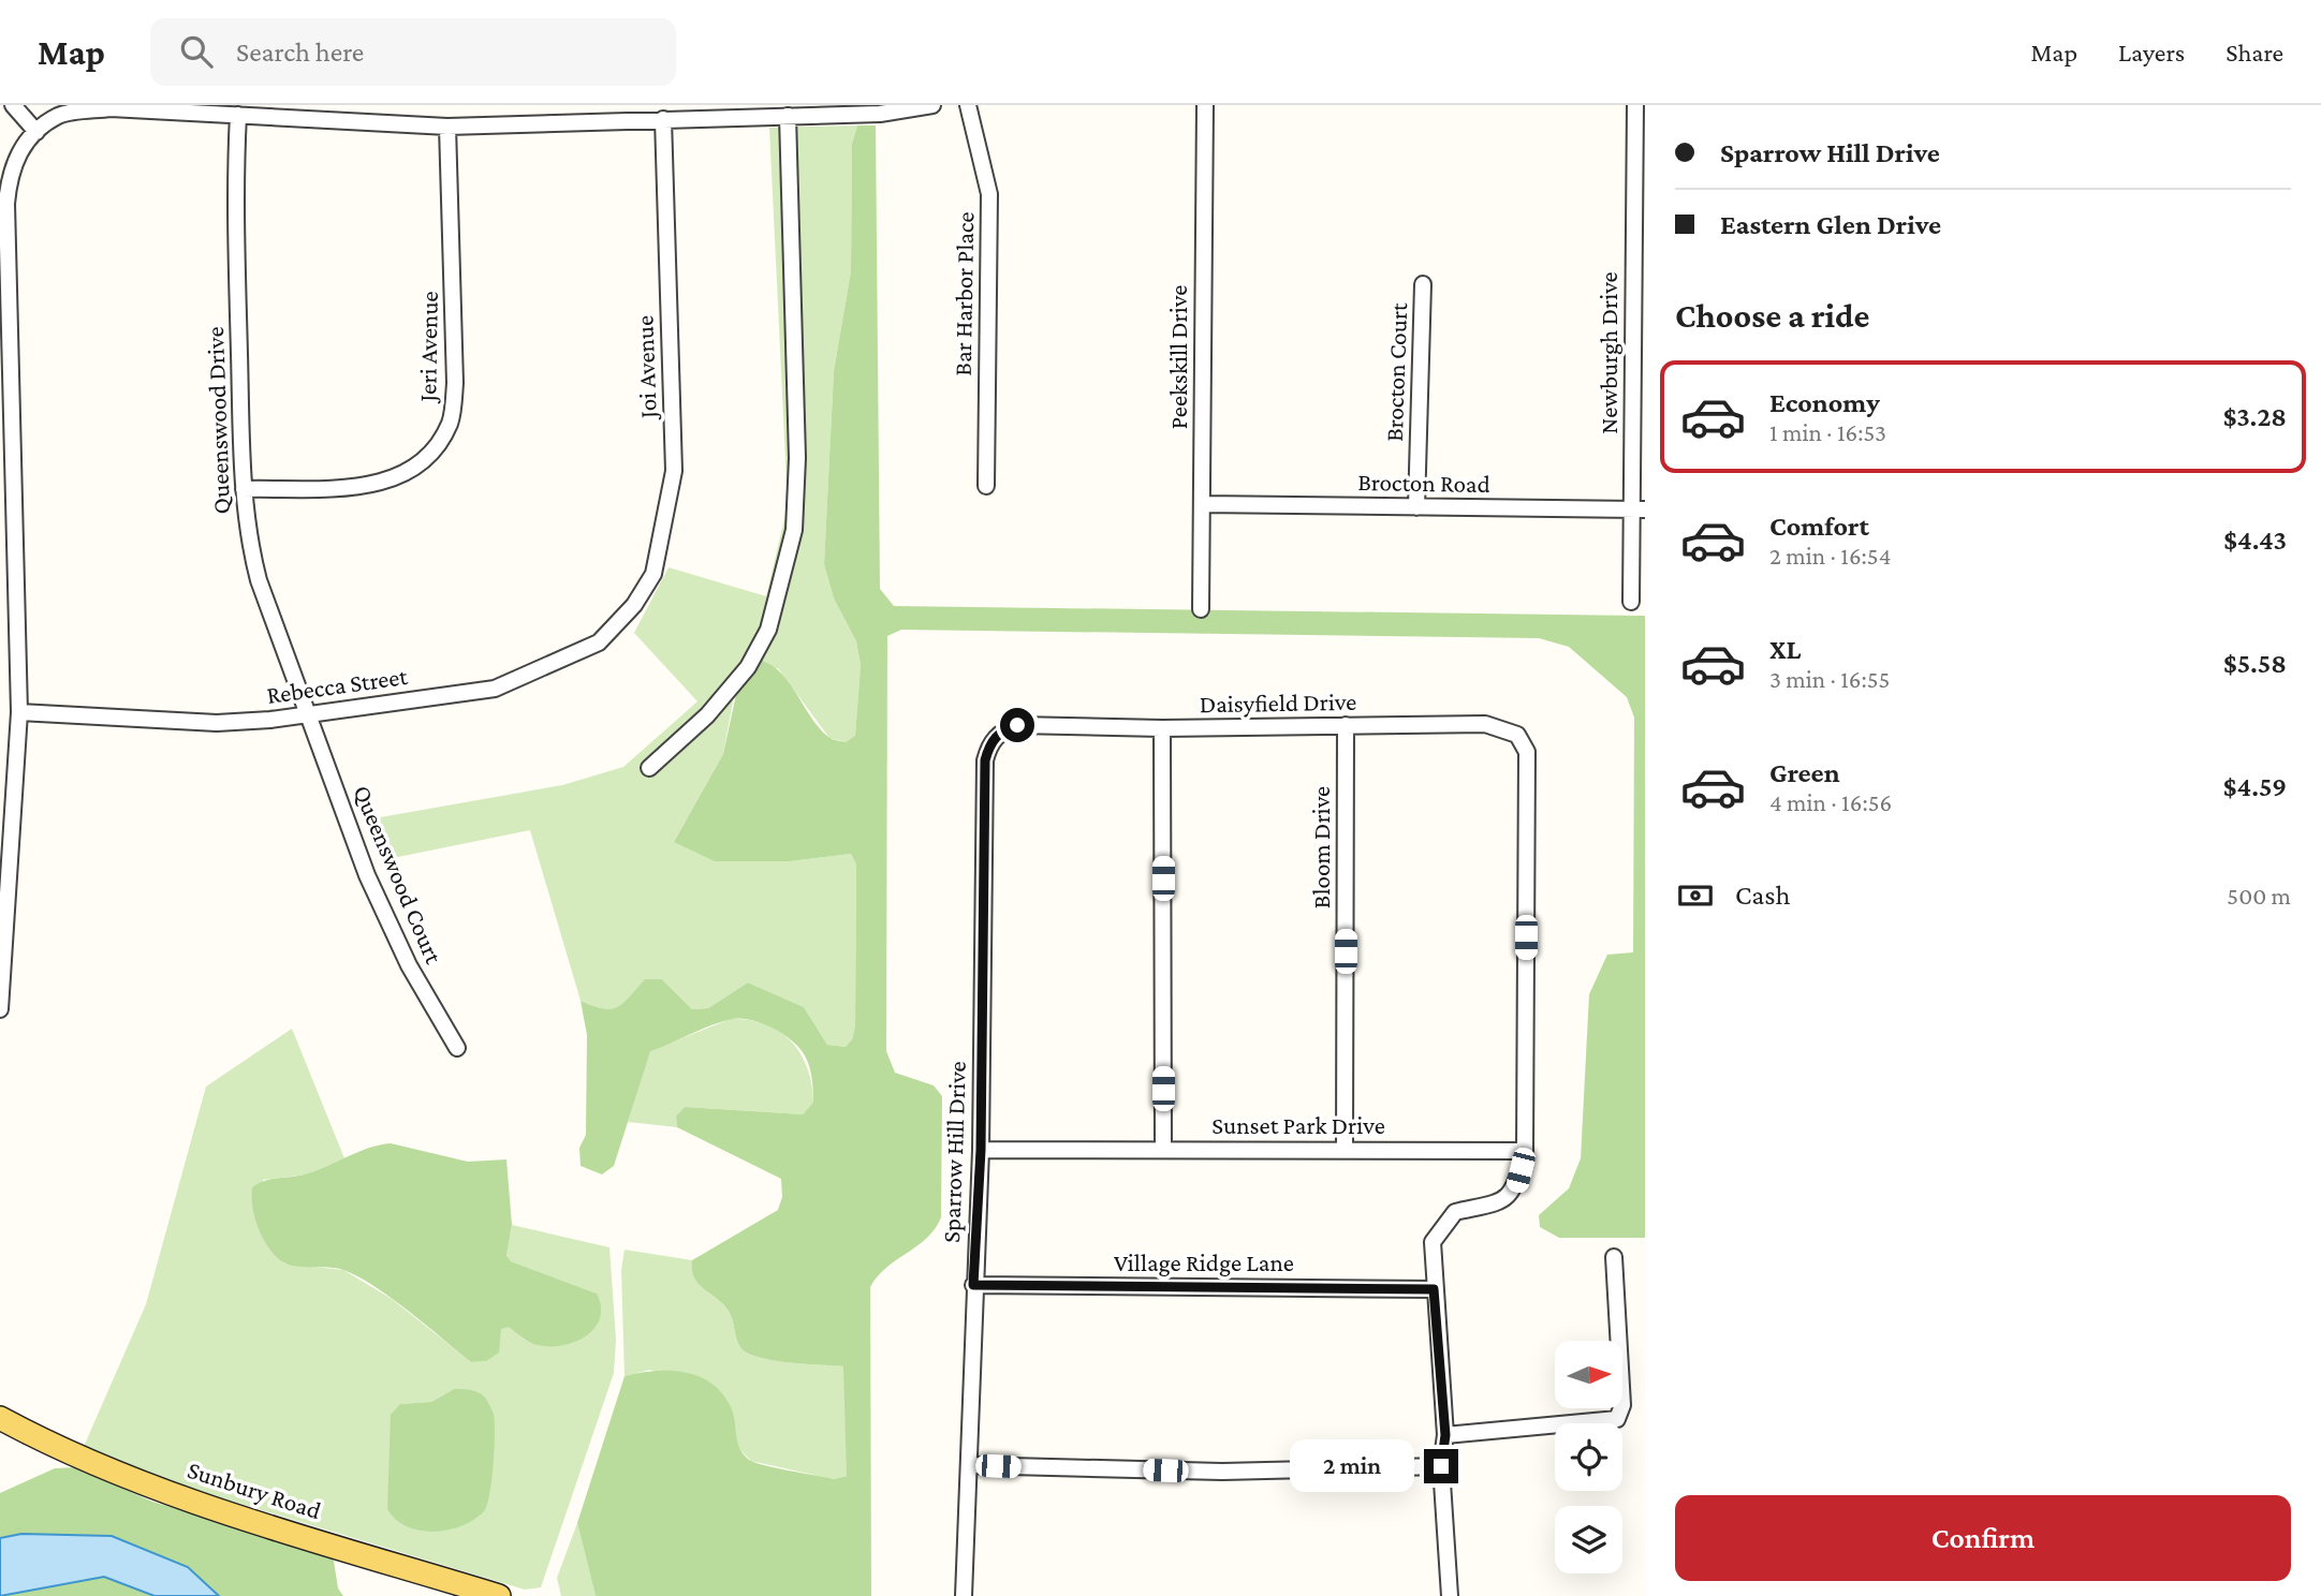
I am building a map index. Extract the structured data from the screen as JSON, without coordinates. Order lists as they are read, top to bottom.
{
  "streets": {
    "main road": ["Sunbury Road"],
    "street": [
      "Bar Harbor Place",
      "Jeri Avenue",
      "Newburgh Drive",
      "Peekskill Drive",
      "Joi Avenue",
      "Brocton Court",
      "Queenswood Drive",
      "Brocton Road",
      "Rebecca Street",
      "Daisyfield Drive",
      "Bloom Drive",
      "Queenswood Court",
      "Sunset Park Drive",
      "Sparrow Hill Drive",
      "Village Ridge Lane"
    ]
  },
  "crossings": [
    ["Jeri Avenue", "Queenswood Drive"],
    ["Newburgh Drive", "Brocton Road"],
    ["Peekskill Drive", "Brocton Road"],
    ["Joi Avenue", "Rebecca Street"],
    ["Brocton Court", "Brocton Road"],
    ["Queenswood Drive", "Rebecca Street"],
    ["Queenswood Drive", "Queenswood Court"],
    ["Rebecca Street", "Queenswood Court"],
    ["Daisyfield Drive", "Bloom Drive"],
    ["Daisyfield Drive", "Sunset Park Drive"],
    ["Daisyfield Drive", "Sparrow Hill Drive"],
    ["Bloom Drive", "Sunset Park Drive"],
    ["Sunset Park Drive", "Sparrow Hill Drive"],
    ["Sparrow Hill Drive", "Village Ridge Lane"]
  ],
  "north": "right",
  "page": {
    "header": "Map",
    "search": "Search here",
    "nav": ["Map", "Layers", "Share"],
    "banner": ["Sparrow Hill Drive", "Eastern Glen Drive"],
    "heading": "Choose a ride",
    "list": [
      {
        "name": "Economy",
        "note": "1 min · 16:53",
        "value": "$3.28"
      },
      {
        "name": "Comfort",
        "note": "2 min · 16:54",
        "value": "$4.43"
      },
      {
        "name": "XL",
        "note": "3 min · 16:55",
        "value": "$5.58"
      },
      {
        "name": "Green",
        "note": "4 min · 16:56",
        "value": "$4.59"
      }
    ],
    "pay": ["Cash", "500 m"],
    "bubble": "2 min",
    "buttons": "Confirm"
  }
}
